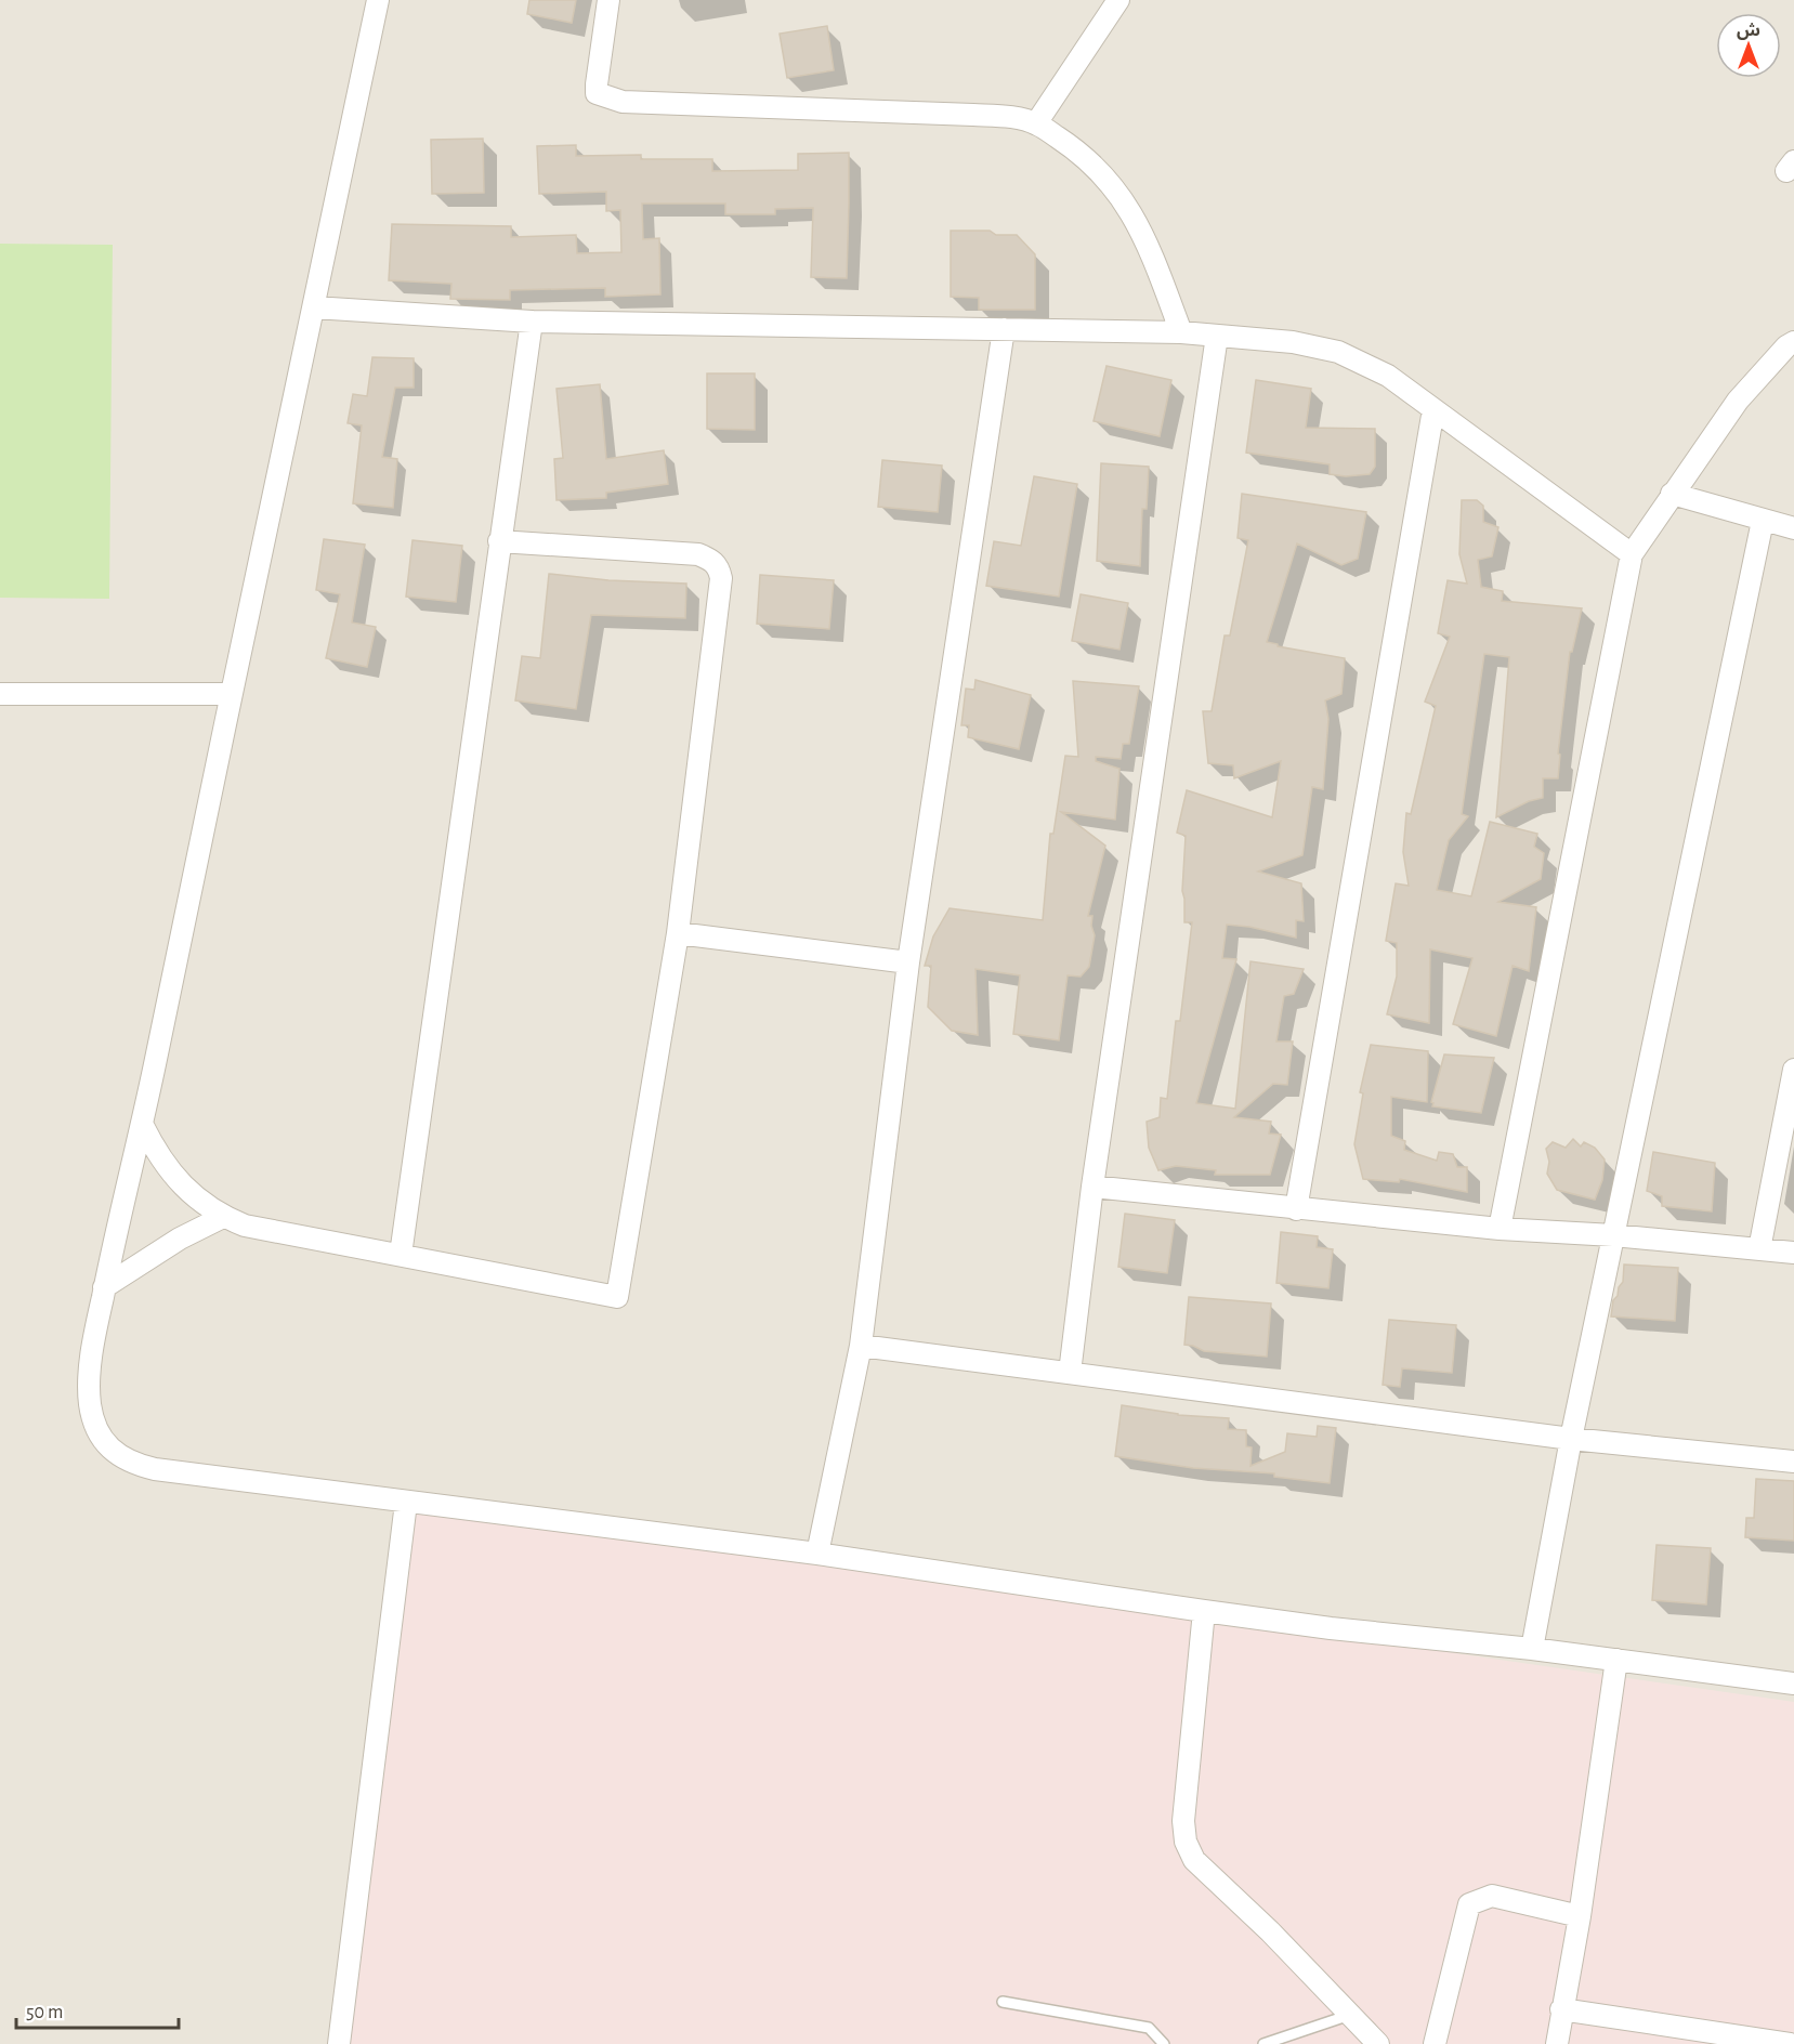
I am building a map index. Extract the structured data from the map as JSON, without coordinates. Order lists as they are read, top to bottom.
{
  "scale_bar": "50 m",
  "north": "top"
}
